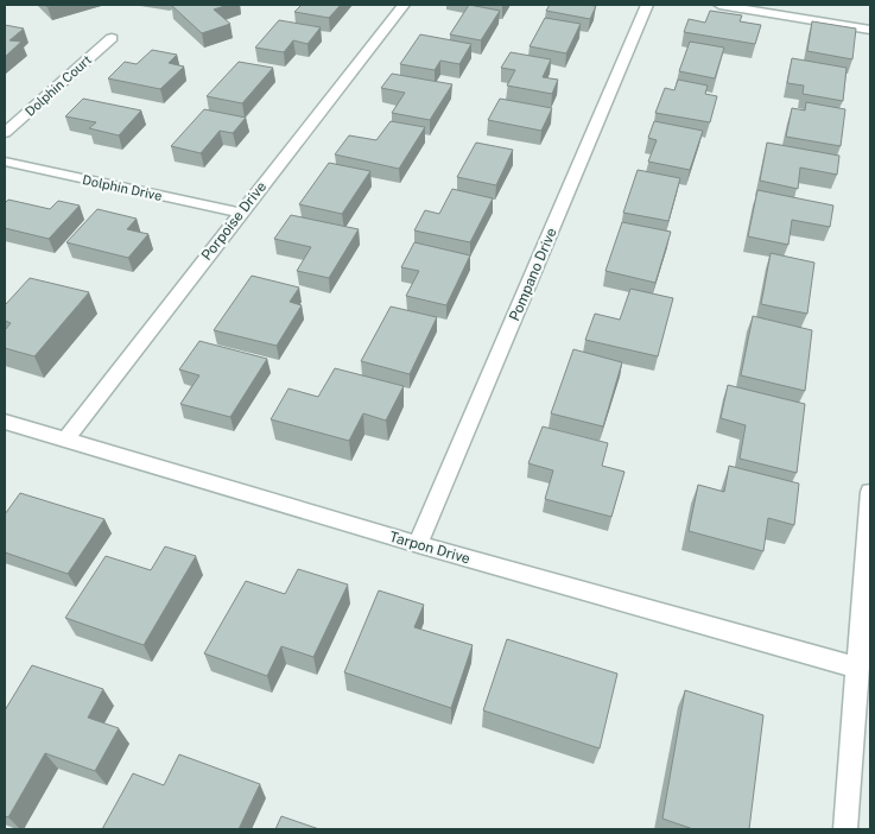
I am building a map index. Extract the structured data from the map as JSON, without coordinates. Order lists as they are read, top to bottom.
{
  "streets": {
    "street": [
      "Dolphin Court",
      "Dolphin Drive",
      "Porpoise Drive",
      "Pompano Drive",
      "Tarpon Drive"
    ]
  },
  "crossings": [
    ["Dolphin Drive", "Porpoise Drive"],
    ["Porpoise Drive", "Tarpon Drive"],
    ["Pompano Drive", "Tarpon Drive"]
  ]
}
